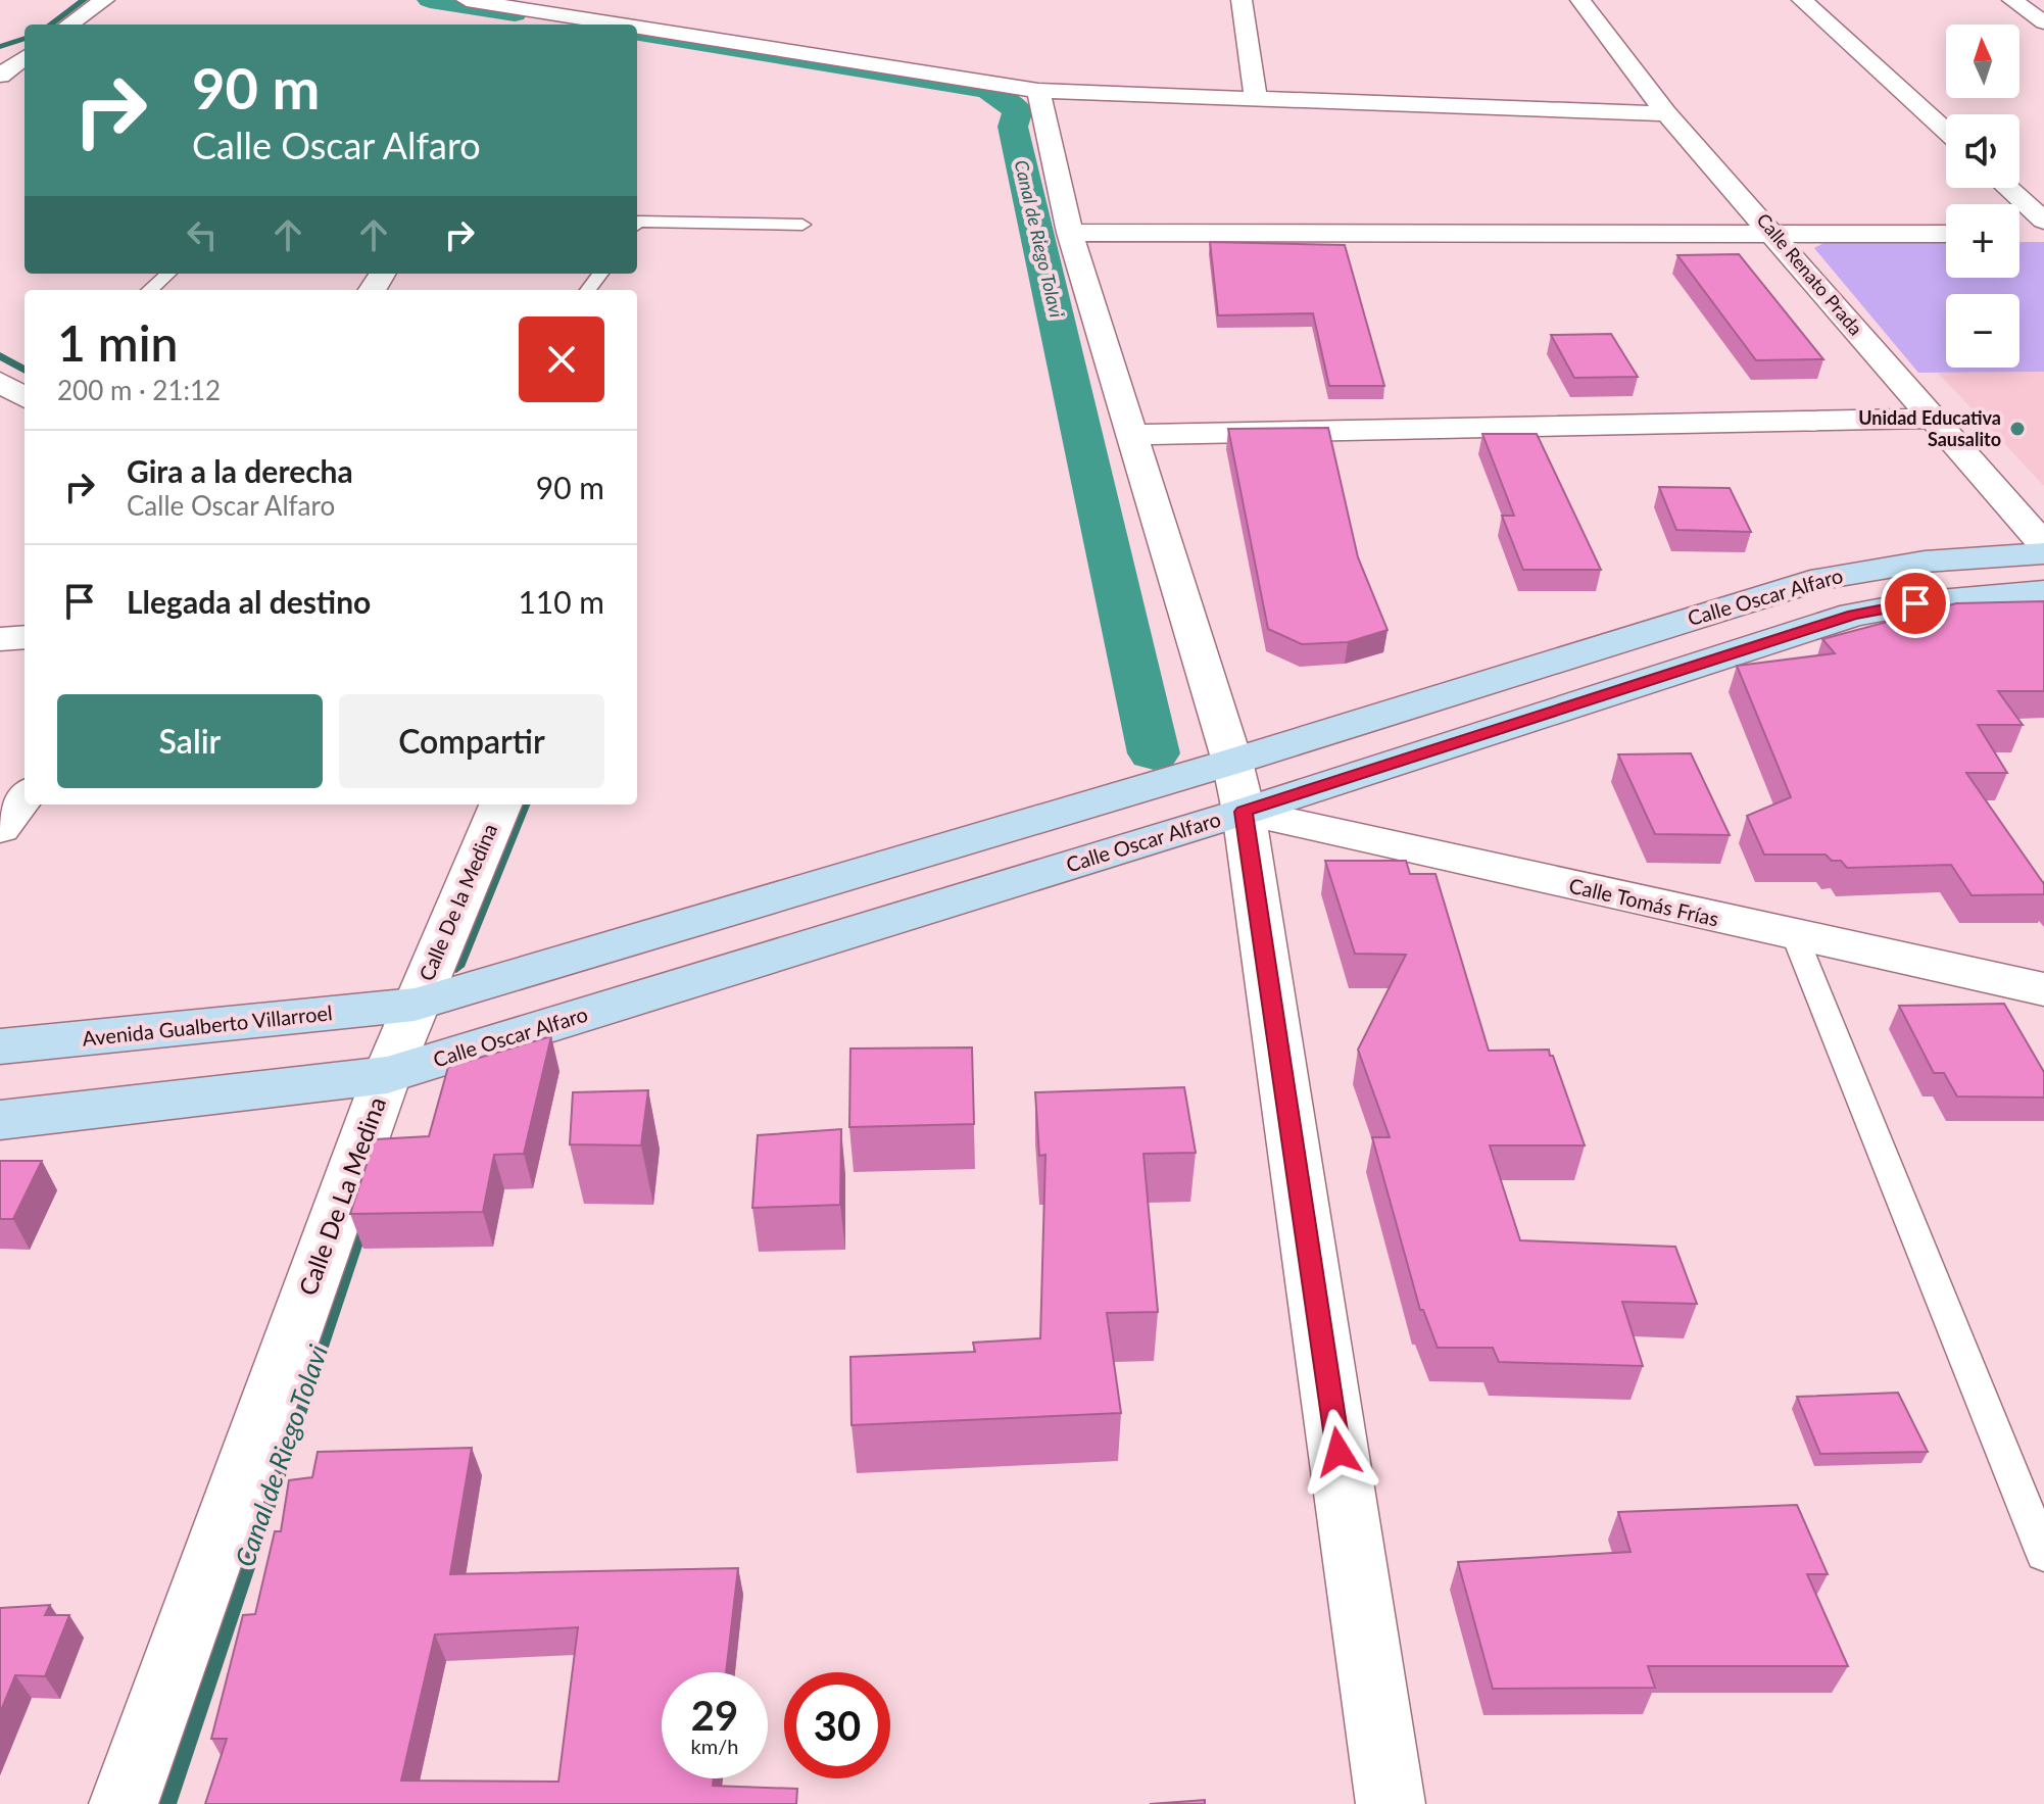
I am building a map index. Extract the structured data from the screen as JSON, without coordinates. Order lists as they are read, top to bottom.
{
  "streets": {
    "main road": ["Calle Oscar Alfaro", "Avenida Gualberto Villarroel"],
    "street": [
      "Calle Renato Prada",
      "Calle De la Medina",
      "Calle Tomás Frías",
      "Calle De La Medina"
    ]
  },
  "crossings": [
    ["Calle Oscar Alfaro", "Calle De la Medina"],
    ["Calle Oscar Alfaro", "Calle Tomás Frías"],
    ["Calle Oscar Alfaro", "Avenida Gualberto Villarroel"],
    ["Calle Oscar Alfaro", "Calle De La Medina"],
    ["Calle De la Medina", "Avenida Gualberto Villarroel"],
    ["Calle De la Medina", "Calle De La Medina"],
    ["Avenida Gualberto Villarroel", "Calle De La Medina"]
  ],
  "water": ["Canal de Riego Tolavi"],
  "places": ["Unidad Educativa Sausalito"],
  "north": "top",
  "page": {
    "map_buttons": ["+", "−"],
    "turn": ["90 m", "Calle Oscar Alfaro"],
    "heading": ["1 min", "200 m · 21:12"],
    "list": [
      {
        "name": "Gira a la derecha",
        "note": "Calle Oscar Alfaro",
        "value": "90 m"
      },
      {
        "name": "Llegada al destino",
        "value": "110 m"
      }
    ],
    "buttons": ["Salir", "Compartir"],
    "speed": "29 km/h",
    "limit": "30"
  }
}
